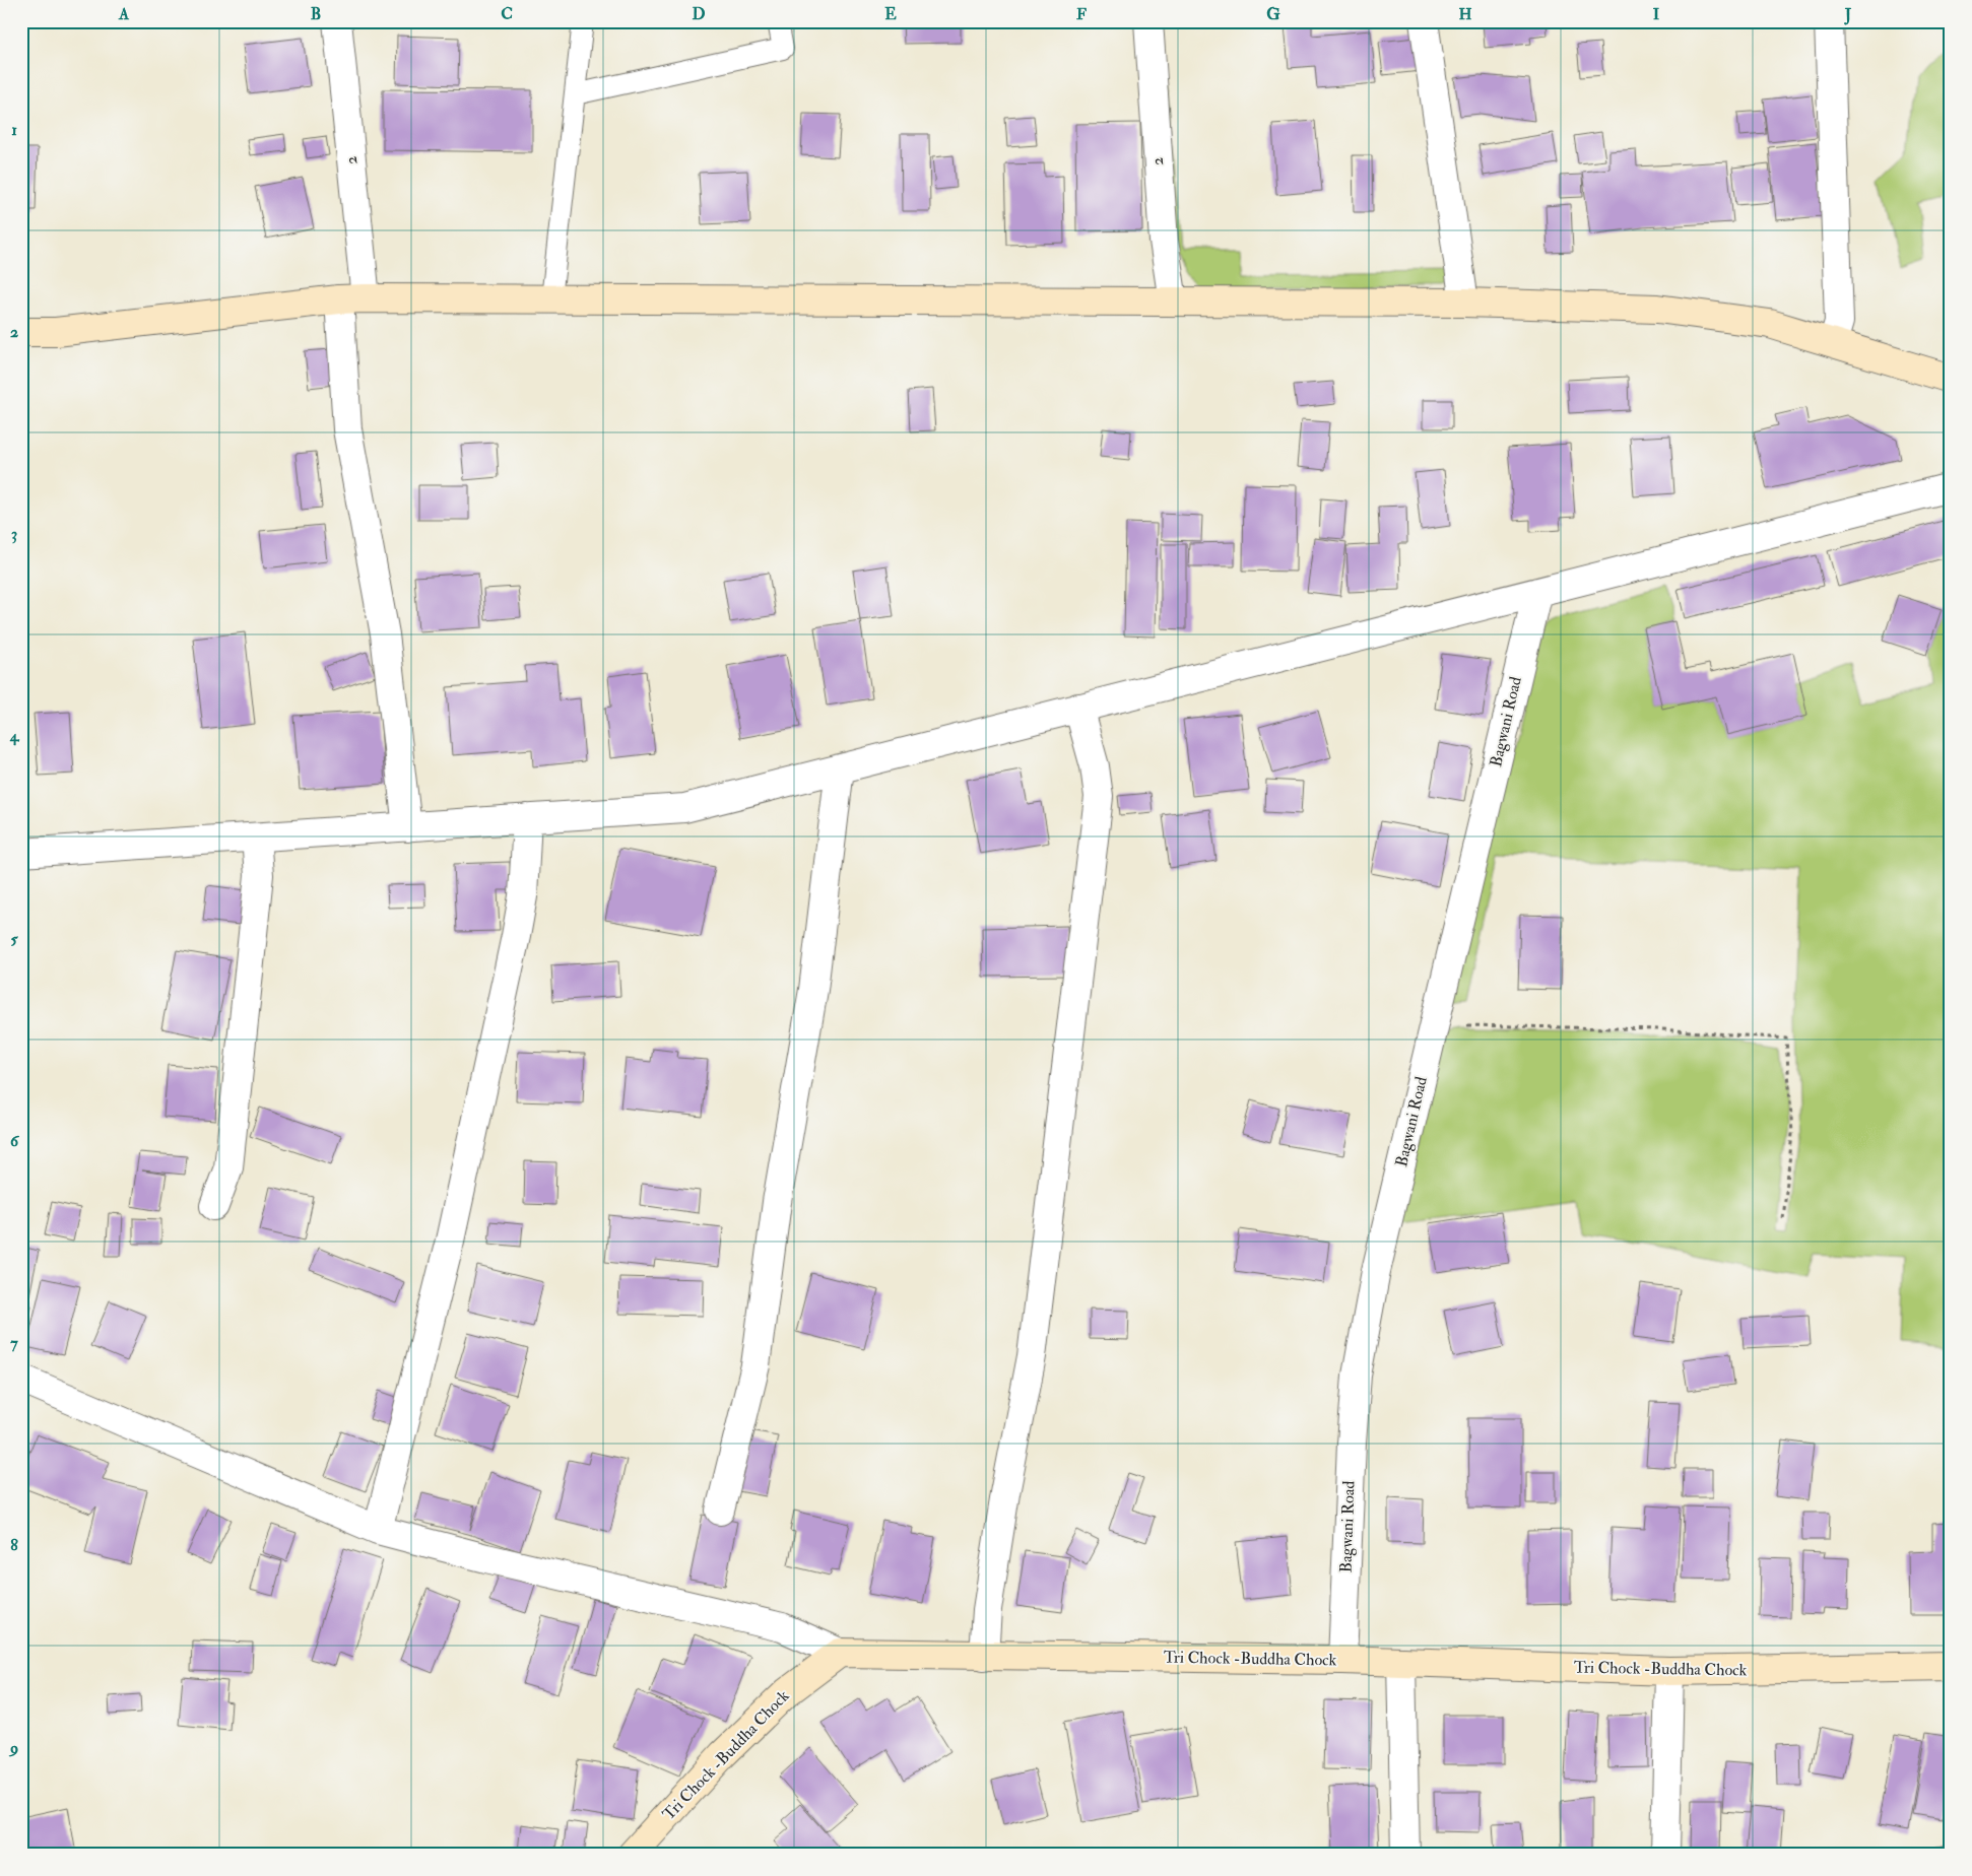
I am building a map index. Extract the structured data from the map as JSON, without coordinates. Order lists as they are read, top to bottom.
{
  "streets": {
    "main road": ["Tri Chock -Buddha Chock"],
    "street": ["2", "Bagwani Road"]
  },
  "crossings": [
    ["Bagwani Road", "Tri Chock -Buddha Chock"]
  ],
  "grid": {
    "columns": [
      "A",
      "B",
      "C",
      "D",
      "E",
      "F",
      "G",
      "H",
      "I",
      "J"
    ],
    "rows": [
      "1",
      "2",
      "3",
      "4",
      "5",
      "6",
      "7",
      "8",
      "9"
    ]
  }
}
